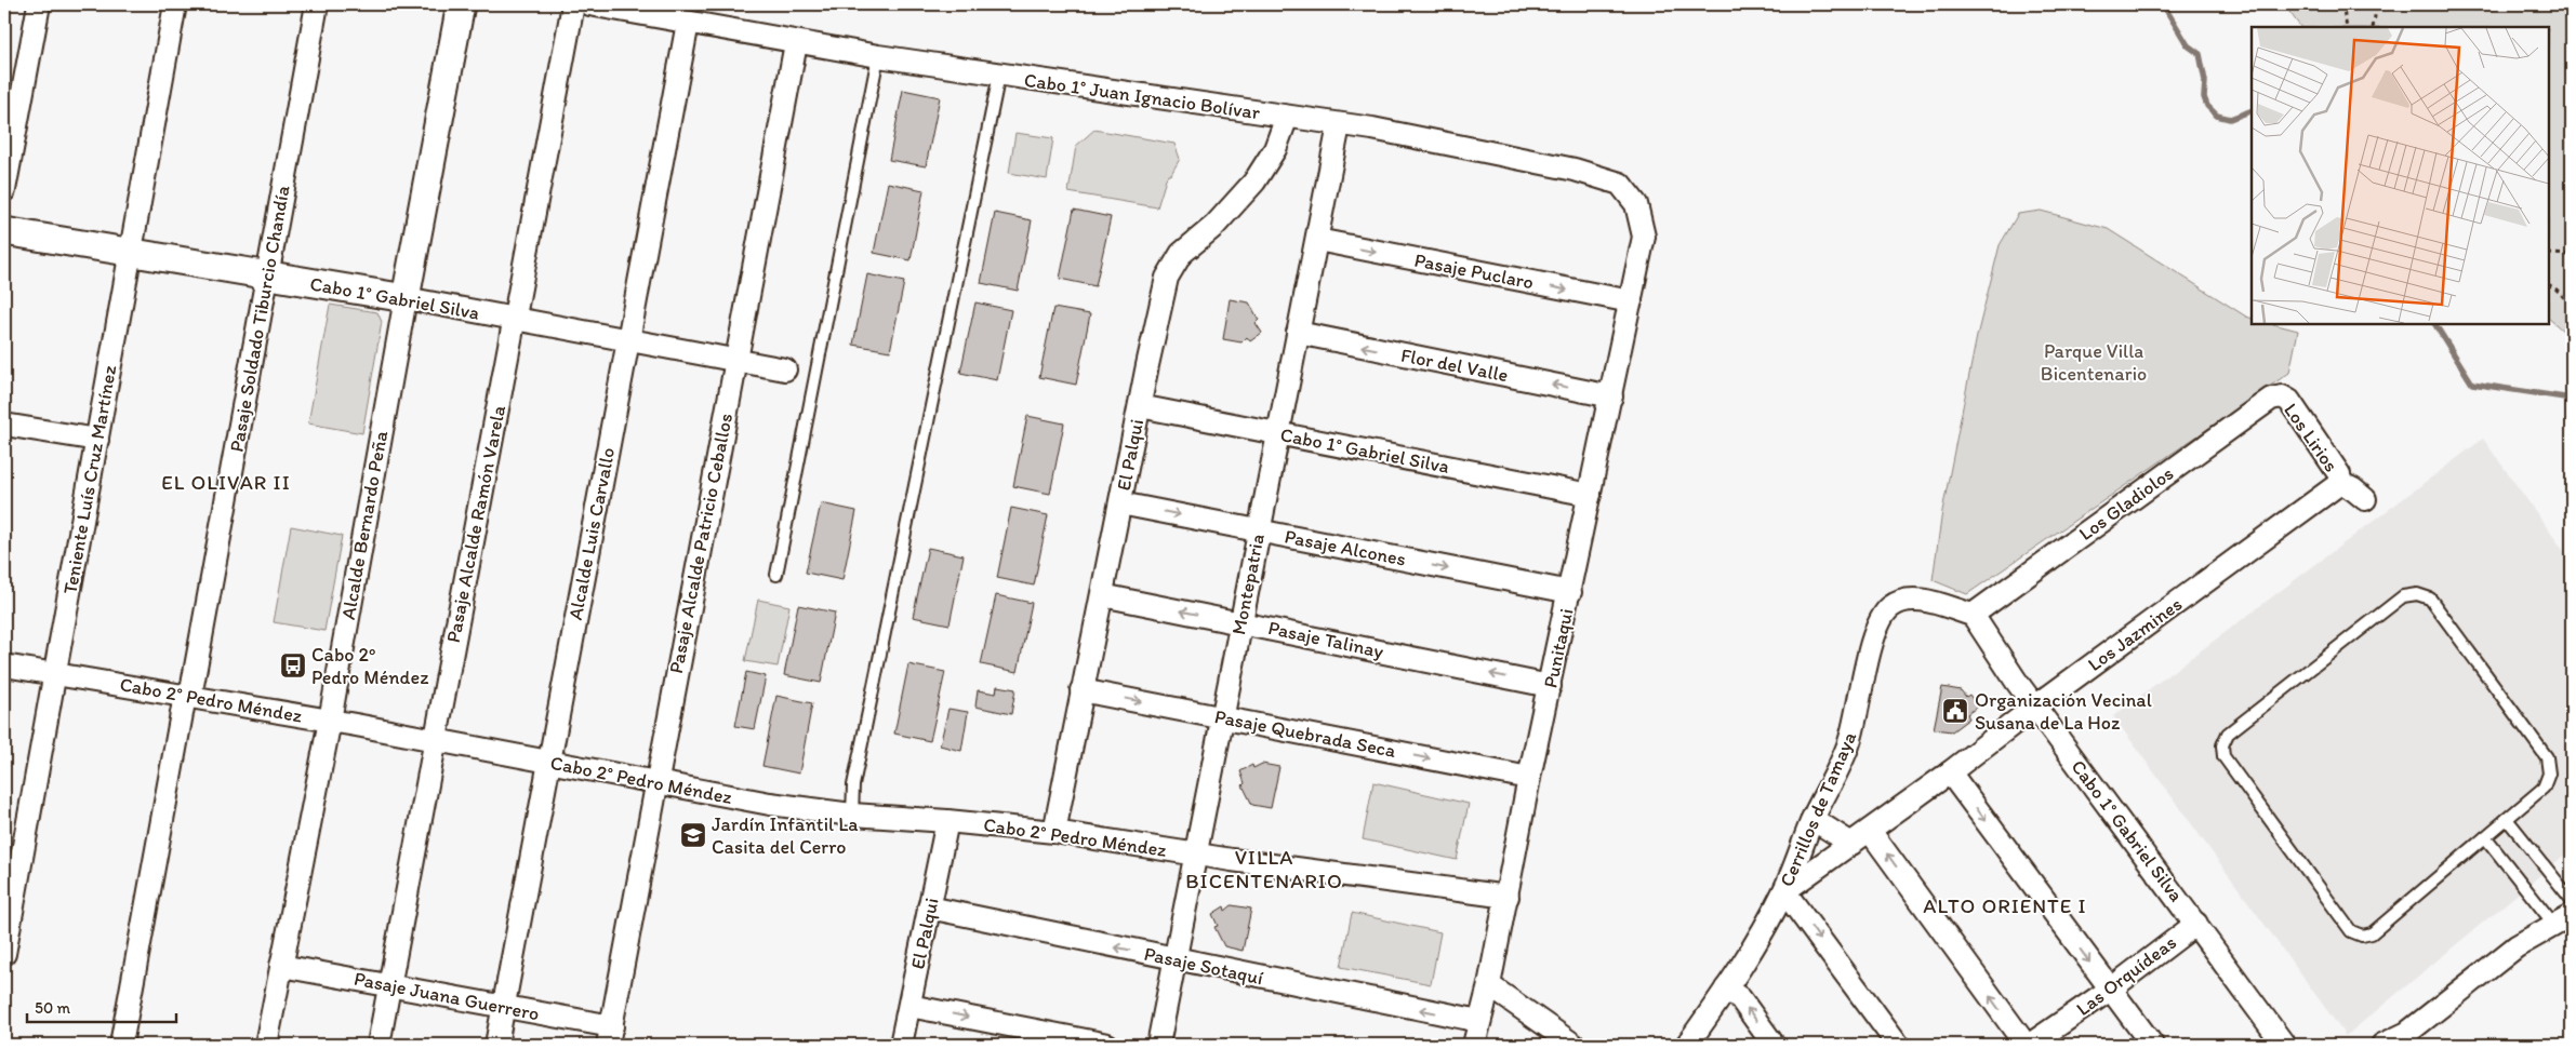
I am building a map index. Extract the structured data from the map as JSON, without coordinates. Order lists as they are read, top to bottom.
{
  "streets": {
    "street": [
      "Cabo 1° Juan Ignacio Bolívar",
      "Pasaje Puclaro",
      "Cabo 1° Gabriel Silva",
      "Pasaje Soldado Tiburcio Chandía",
      "Flor del Valle",
      "Los Lirios",
      "El Palqui",
      "Teniente Luís Cruz Martínez",
      "Los Gladiolos",
      "Pasaje Alcalde Ramón Varela",
      "Alcalde Bernardo Peña",
      "Alcalde Luis Carvallo",
      "Pasaje Alcalde Patricio Ceballos",
      "Pasaje Alcones",
      "Montepatria",
      "Los Jazmines",
      "Pasaje Talinay",
      "Punitaqui",
      "Cabo 2° Pedro Méndez",
      "Pasaje Quebrada Seca",
      "Cerrillos de Tamaya",
      "Pasaje Sotaquí",
      "Las Orquídeas",
      "Pasaje Juana Guerrero"
    ]
  },
  "crossings": [
    ["Cabo 1° Juan Ignacio Bolívar", "El Palqui"],
    ["Cabo 1° Juan Ignacio Bolívar", "Alcalde Luis Carvallo"],
    ["Cabo 1° Juan Ignacio Bolívar", "Pasaje Alcalde Patricio Ceballos"],
    ["Cabo 1° Juan Ignacio Bolívar", "Montepatria"],
    ["Cabo 1° Juan Ignacio Bolívar", "Punitaqui"],
    ["Pasaje Puclaro", "Montepatria"],
    ["Pasaje Puclaro", "Punitaqui"],
    ["Cabo 1° Gabriel Silva", "Pasaje Soldado Tiburcio Chandía"],
    ["Cabo 1° Gabriel Silva", "El Palqui"],
    ["Cabo 1° Gabriel Silva", "Teniente Luís Cruz Martínez"],
    ["Cabo 1° Gabriel Silva", "Los Gladiolos"],
    ["Cabo 1° Gabriel Silva", "Pasaje Alcalde Ramón Varela"],
    ["Cabo 1° Gabriel Silva", "Alcalde Bernardo Peña"],
    ["Cabo 1° Gabriel Silva", "Alcalde Luis Carvallo"],
    ["Cabo 1° Gabriel Silva", "Pasaje Alcalde Patricio Ceballos"],
    ["Cabo 1° Gabriel Silva", "Montepatria"],
    ["Cabo 1° Gabriel Silva", "Los Jazmines"],
    ["Cabo 1° Gabriel Silva", "Punitaqui"],
    ["Cabo 1° Gabriel Silva", "Cerrillos de Tamaya"],
    ["Cabo 1° Gabriel Silva", "Las Orquídeas"],
    ["Pasaje Soldado Tiburcio Chandía", "Cabo 2° Pedro Méndez"],
    ["Flor del Valle", "Montepatria"],
    ["Flor del Valle", "Punitaqui"],
    ["Los Lirios", "Los Gladiolos"],
    ["Los Lirios", "Los Jazmines"],
    ["El Palqui", "Pasaje Alcones"],
    ["El Palqui", "Pasaje Talinay"],
    ["El Palqui", "Cabo 2° Pedro Méndez"],
    ["El Palqui", "Pasaje Quebrada Seca"],
    ["El Palqui", "Pasaje Sotaquí"],
    ["Teniente Luís Cruz Martínez", "Cabo 2° Pedro Méndez"],
    ["Los Gladiolos", "Cerrillos de Tamaya"],
    ["Pasaje Alcalde Ramón Varela", "Cabo 2° Pedro Méndez"],
    ["Pasaje Alcalde Ramón Varela", "Pasaje Juana Guerrero"],
    ["Alcalde Bernardo Peña", "Cabo 2° Pedro Méndez"],
    ["Alcalde Bernardo Peña", "Pasaje Juana Guerrero"],
    ["Alcalde Luis Carvallo", "Cabo 2° Pedro Méndez"],
    ["Alcalde Luis Carvallo", "Pasaje Juana Guerrero"],
    ["Pasaje Alcalde Patricio Ceballos", "Cabo 2° Pedro Méndez"],
    ["Pasaje Alcalde Patricio Ceballos", "Pasaje Juana Guerrero"],
    ["Pasaje Alcones", "Montepatria"],
    ["Pasaje Alcones", "Punitaqui"],
    ["Montepatria", "Pasaje Talinay"],
    ["Montepatria", "Cabo 2° Pedro Méndez"],
    ["Montepatria", "Pasaje Quebrada Seca"],
    ["Montepatria", "Pasaje Sotaquí"],
    ["Los Jazmines", "Cerrillos de Tamaya"],
    ["Pasaje Talinay", "Punitaqui"],
    ["Punitaqui", "Cabo 2° Pedro Méndez"],
    ["Punitaqui", "Pasaje Quebrada Seca"],
    ["Punitaqui", "Pasaje Sotaquí"]
  ],
  "one_way": [
    "Pasaje Puclaro",
    "Flor del Valle",
    "Pasaje Alcones",
    "Pasaje Talinay",
    "Pasaje Quebrada Seca"
  ],
  "districts": ["EL OLIVAR II", "VILLA BICENTENARIO", "ALTO ORIENTE I"],
  "parks": ["Parque Villa Bicentenario"],
  "places": {
    "bus stop": ["Cabo 2º Pedro Méndez"],
    "public building": ["Organización Vecinal Susana de La Hoz"],
    "school or university": ["Jardín Infantil La Casita del Cerro"]
  },
  "scale_bar": "50 m"
}
